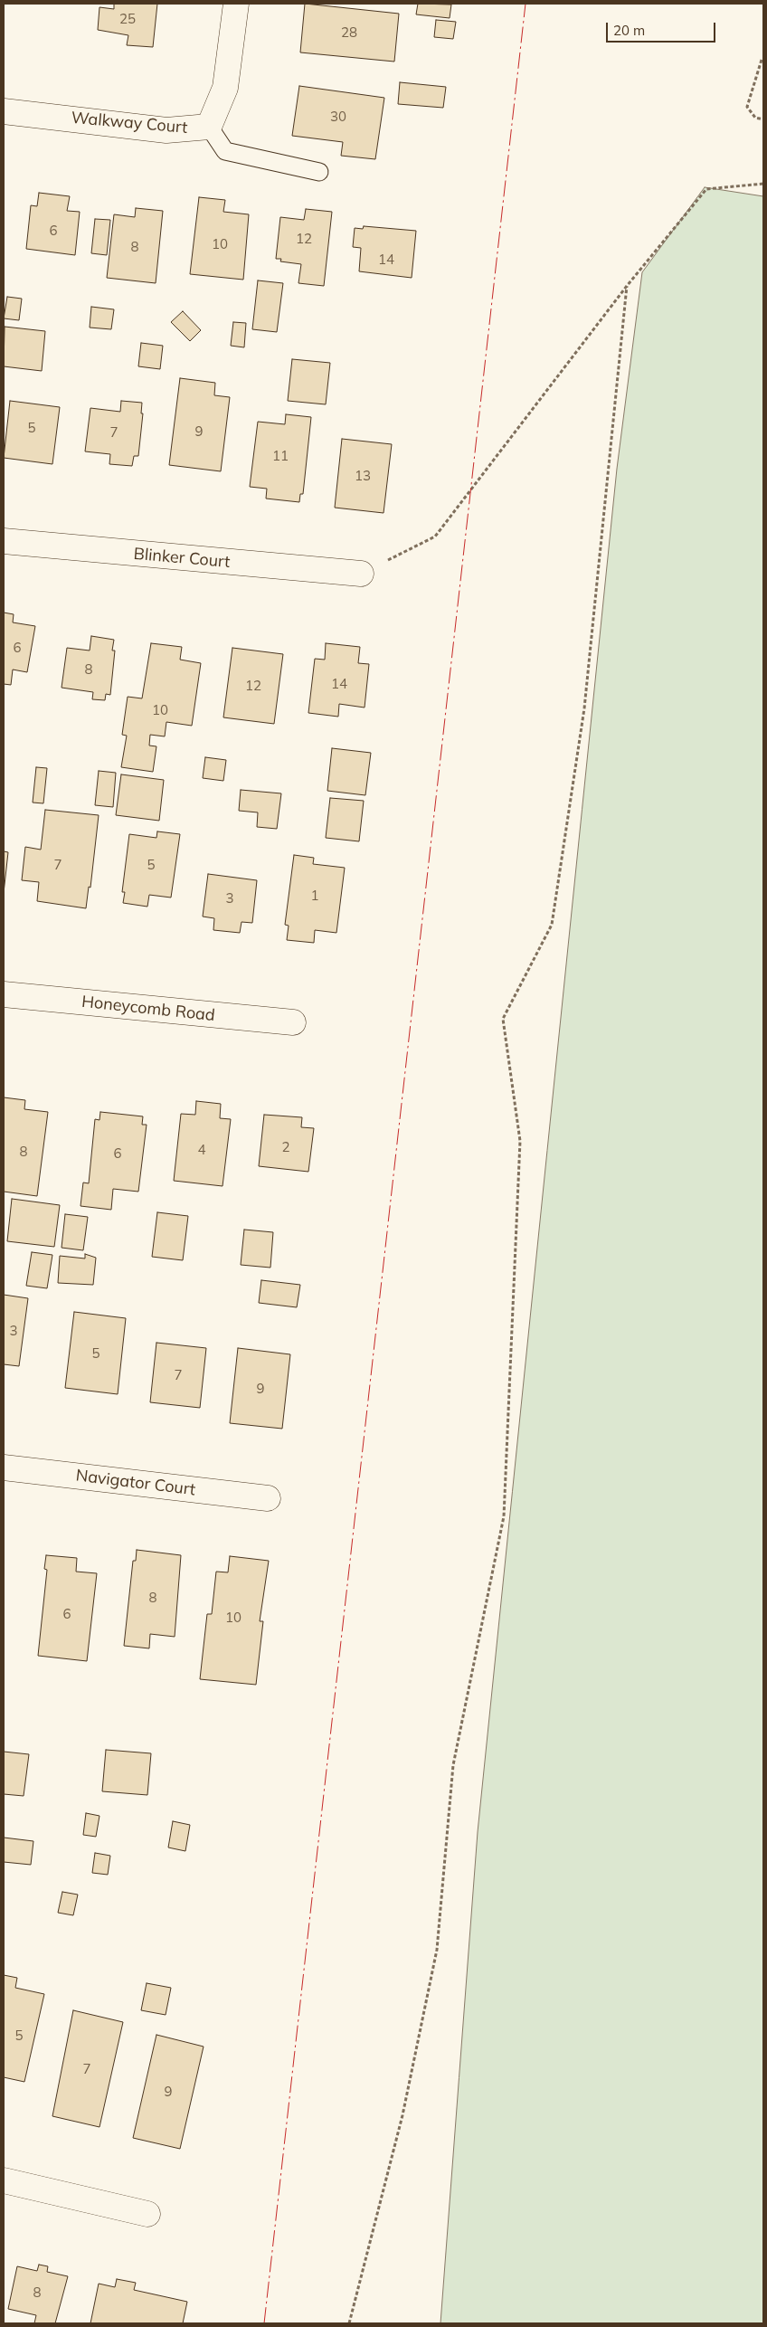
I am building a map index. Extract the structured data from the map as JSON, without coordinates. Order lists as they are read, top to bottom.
{
  "streets": {
    "street": [
      "Walkway Court",
      "Blinker Court",
      "Honeycomb Road",
      "Navigator Court"
    ]
  },
  "house_numbers": [
    "25",
    "28",
    "30",
    "6",
    "12",
    "10",
    "8",
    "14",
    "5",
    "9",
    "7",
    "11",
    "13",
    "6",
    "8",
    "14",
    "12",
    "10",
    "7",
    "5",
    "1",
    "3",
    "2",
    "4",
    "8",
    "6",
    "3",
    "5",
    "7",
    "9",
    "8",
    "6",
    "10",
    "5",
    "7",
    "9",
    "8"
  ],
  "scale_bar": "20 m"
}
